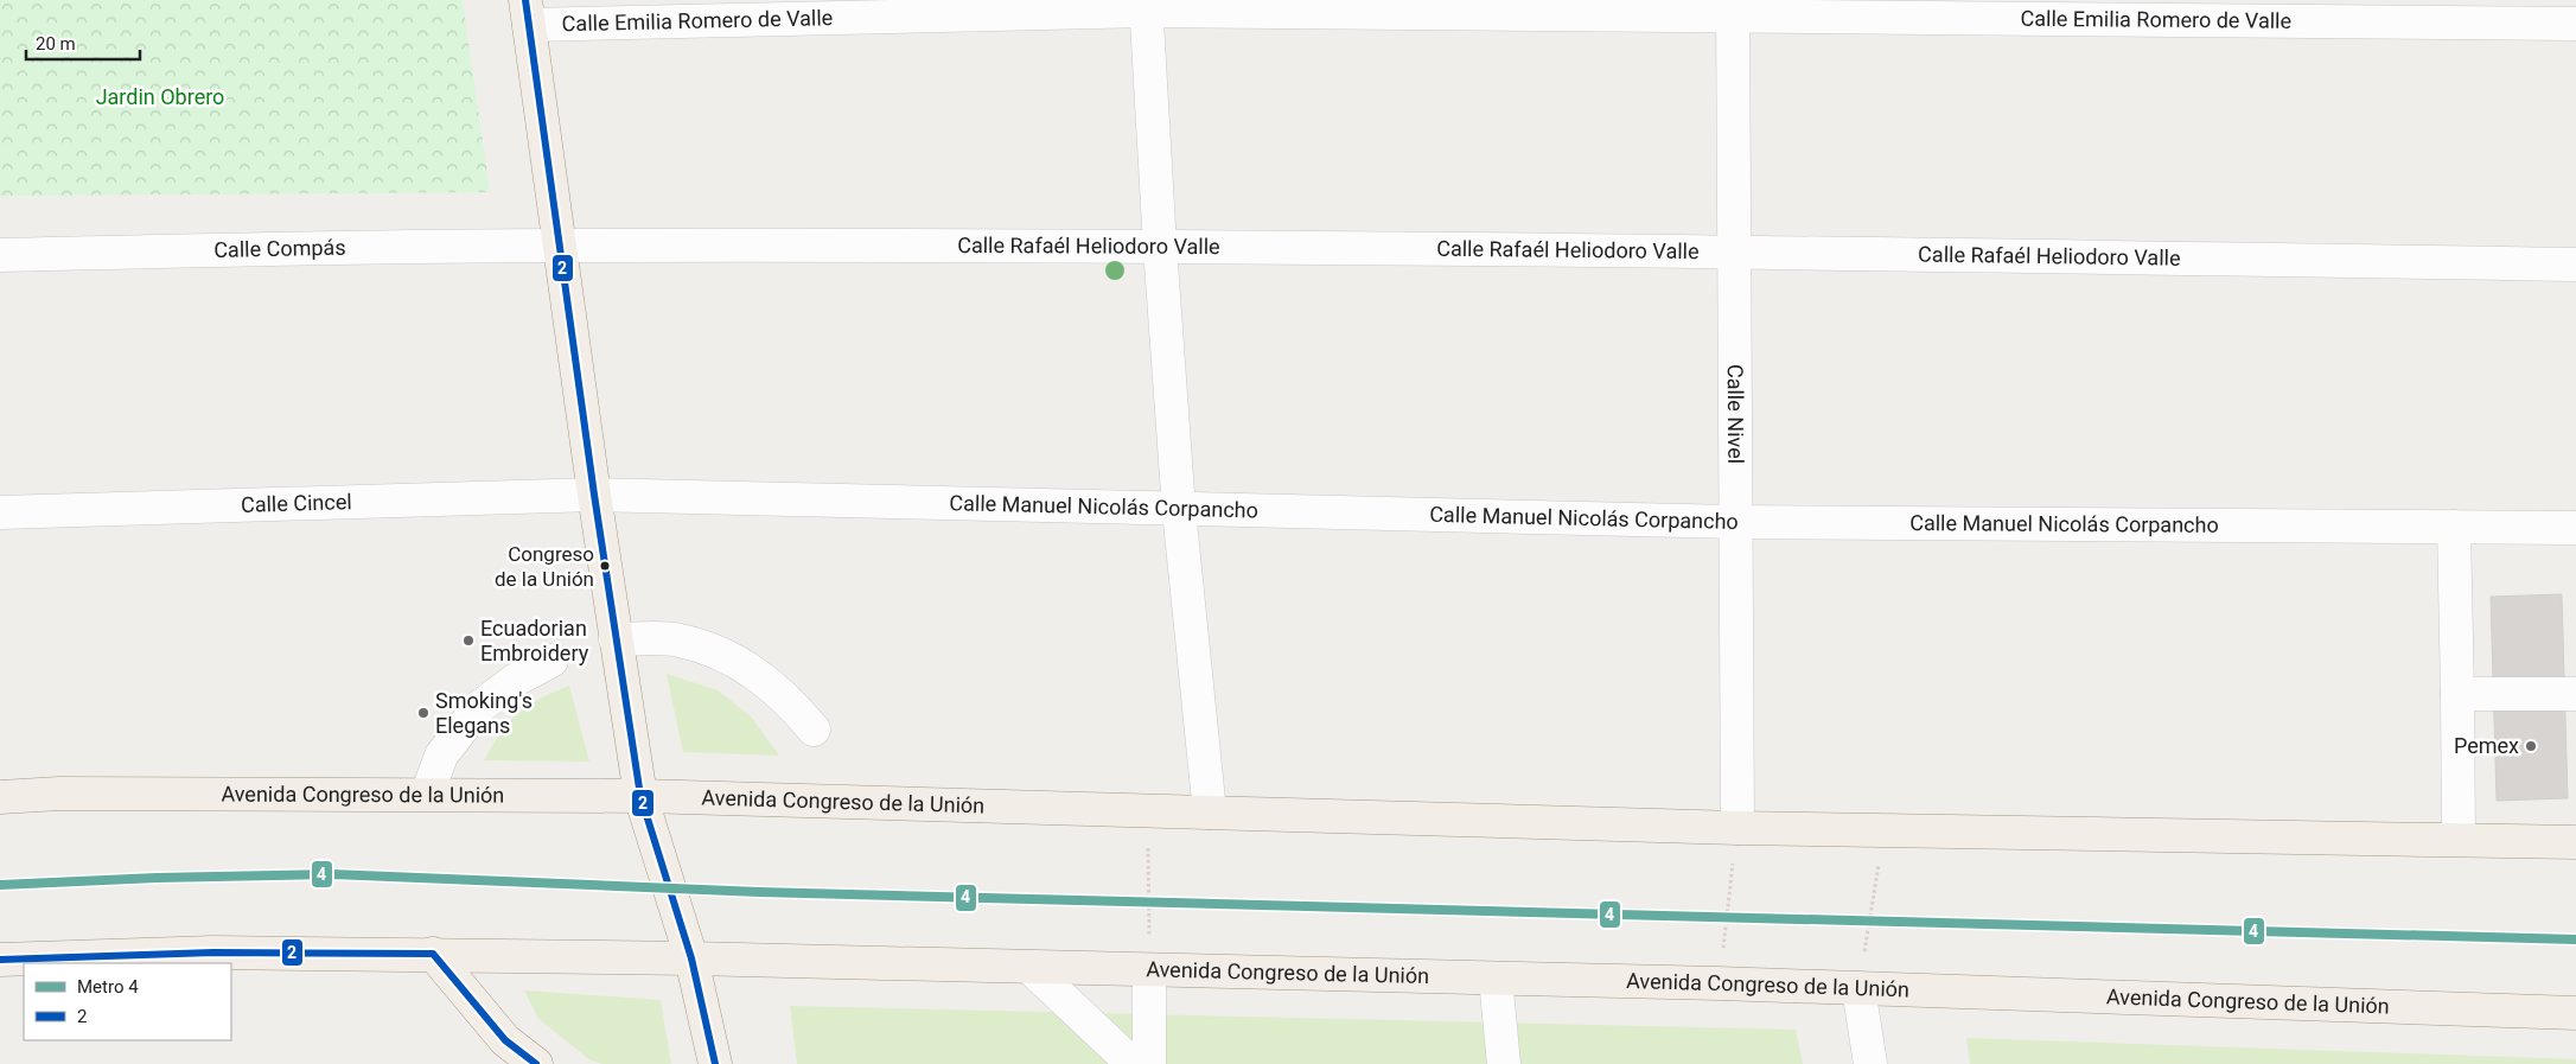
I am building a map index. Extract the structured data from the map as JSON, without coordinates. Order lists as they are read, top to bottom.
{
  "streets": {
    "main road": ["Avenida Congreso de la Unión"],
    "street": [
      "Calle Emilia Romero de Valle",
      "Calle Rafaél Heliodoro Valle",
      "Calle Compás",
      "Calle Nivel",
      "Calle Cincel",
      "Calle Manuel Nicolás Corpancho"
    ]
  },
  "crossings": [
    ["Calle Emilia Romero de Valle", "Calle Nivel"],
    ["Calle Rafaél Heliodoro Valle", "Calle Compás"],
    ["Calle Rafaél Heliodoro Valle", "Calle Nivel"],
    ["Calle Nivel", "Calle Manuel Nicolás Corpancho"],
    ["Calle Nivel", "Avenida Congreso de la Unión"],
    ["Calle Cincel", "Calle Manuel Nicolás Corpancho"]
  ],
  "parks": ["Jardin Obrero"],
  "places": [
    "Congreso de la Unión",
    "Ecuadorian Embroidery",
    "Smoking's Elegans",
    "Pemex"
  ],
  "lines": ["transit line 2", "metro line 4"],
  "legend": ["Metro 4", "2"],
  "scale_bar": "20 m"
}
